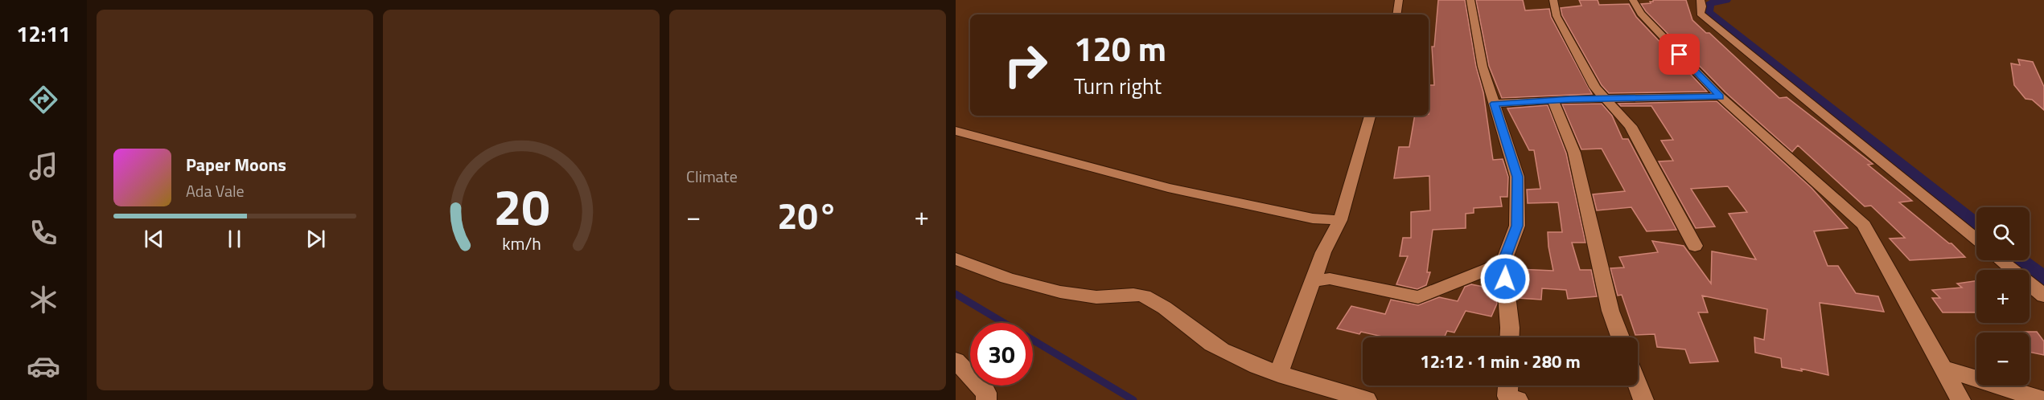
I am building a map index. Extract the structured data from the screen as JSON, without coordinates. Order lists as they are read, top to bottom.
{
  "page": {
    "tabs": "12:11",
    "tile": "Climate",
    "turn": ["120 m", "Turn right"],
    "song": ["Paper Moons", "Ada Vale"],
    "heat": ["−", "20°", "+"],
    "map_buttons": ["+", "−"],
    "limit": "30",
    "trip": "12:12 · 1 min · 280 m",
    "gauge": ["20", "km/h"]
  }
}
